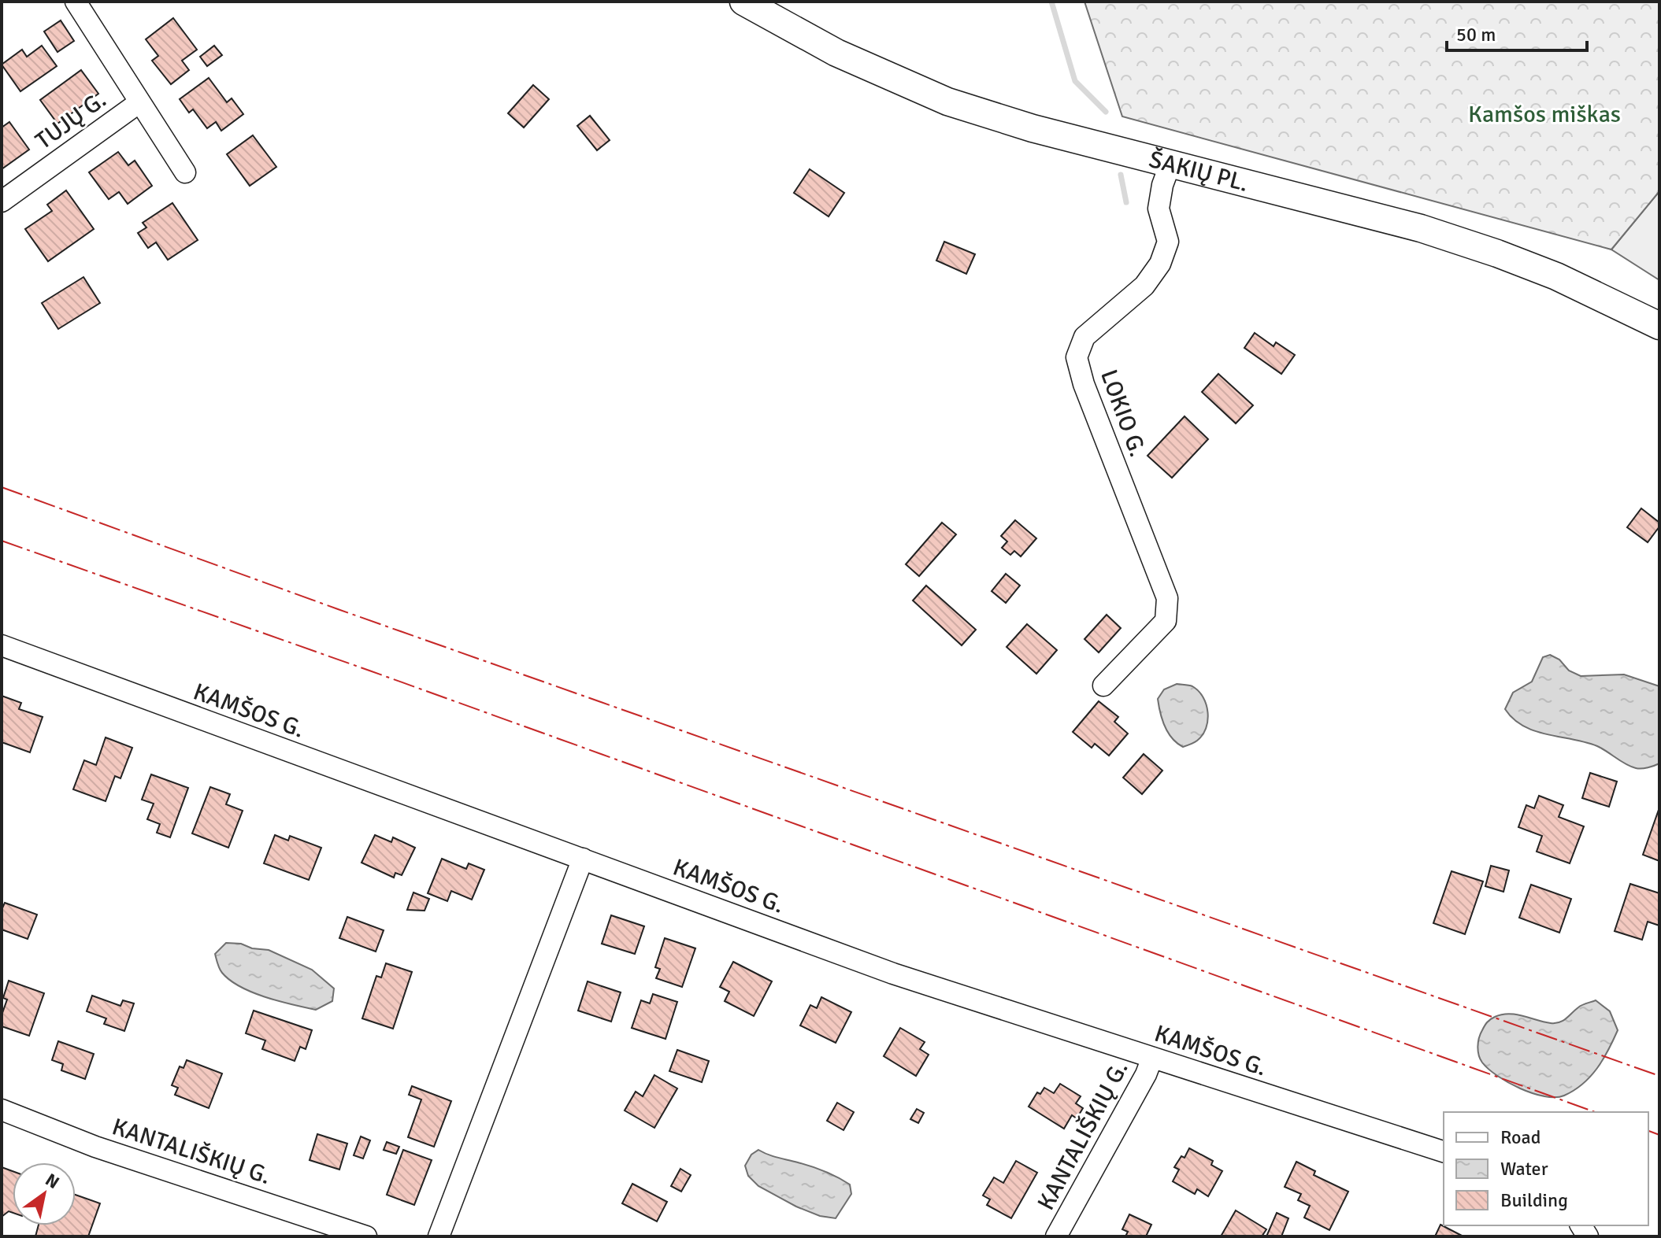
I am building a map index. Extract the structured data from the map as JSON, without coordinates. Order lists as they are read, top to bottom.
{
  "streets": {
    "main road": ["ŠAKIŲ PL."],
    "street": [
      "TUJŲ G.",
      "LOKIO G.",
      "KAMŠOS G.",
      "KANTALIŠKIŲ G."
    ]
  },
  "crossings": [
    ["ŠAKIŲ PL.", "LOKIO G."],
    ["KAMŠOS G.", "KANTALIŠKIŲ G."]
  ],
  "parks": ["Kamšos miškas"],
  "legend": ["Road", "Water", "Building"],
  "scale_bar": "50 m",
  "north": "top right"
}
